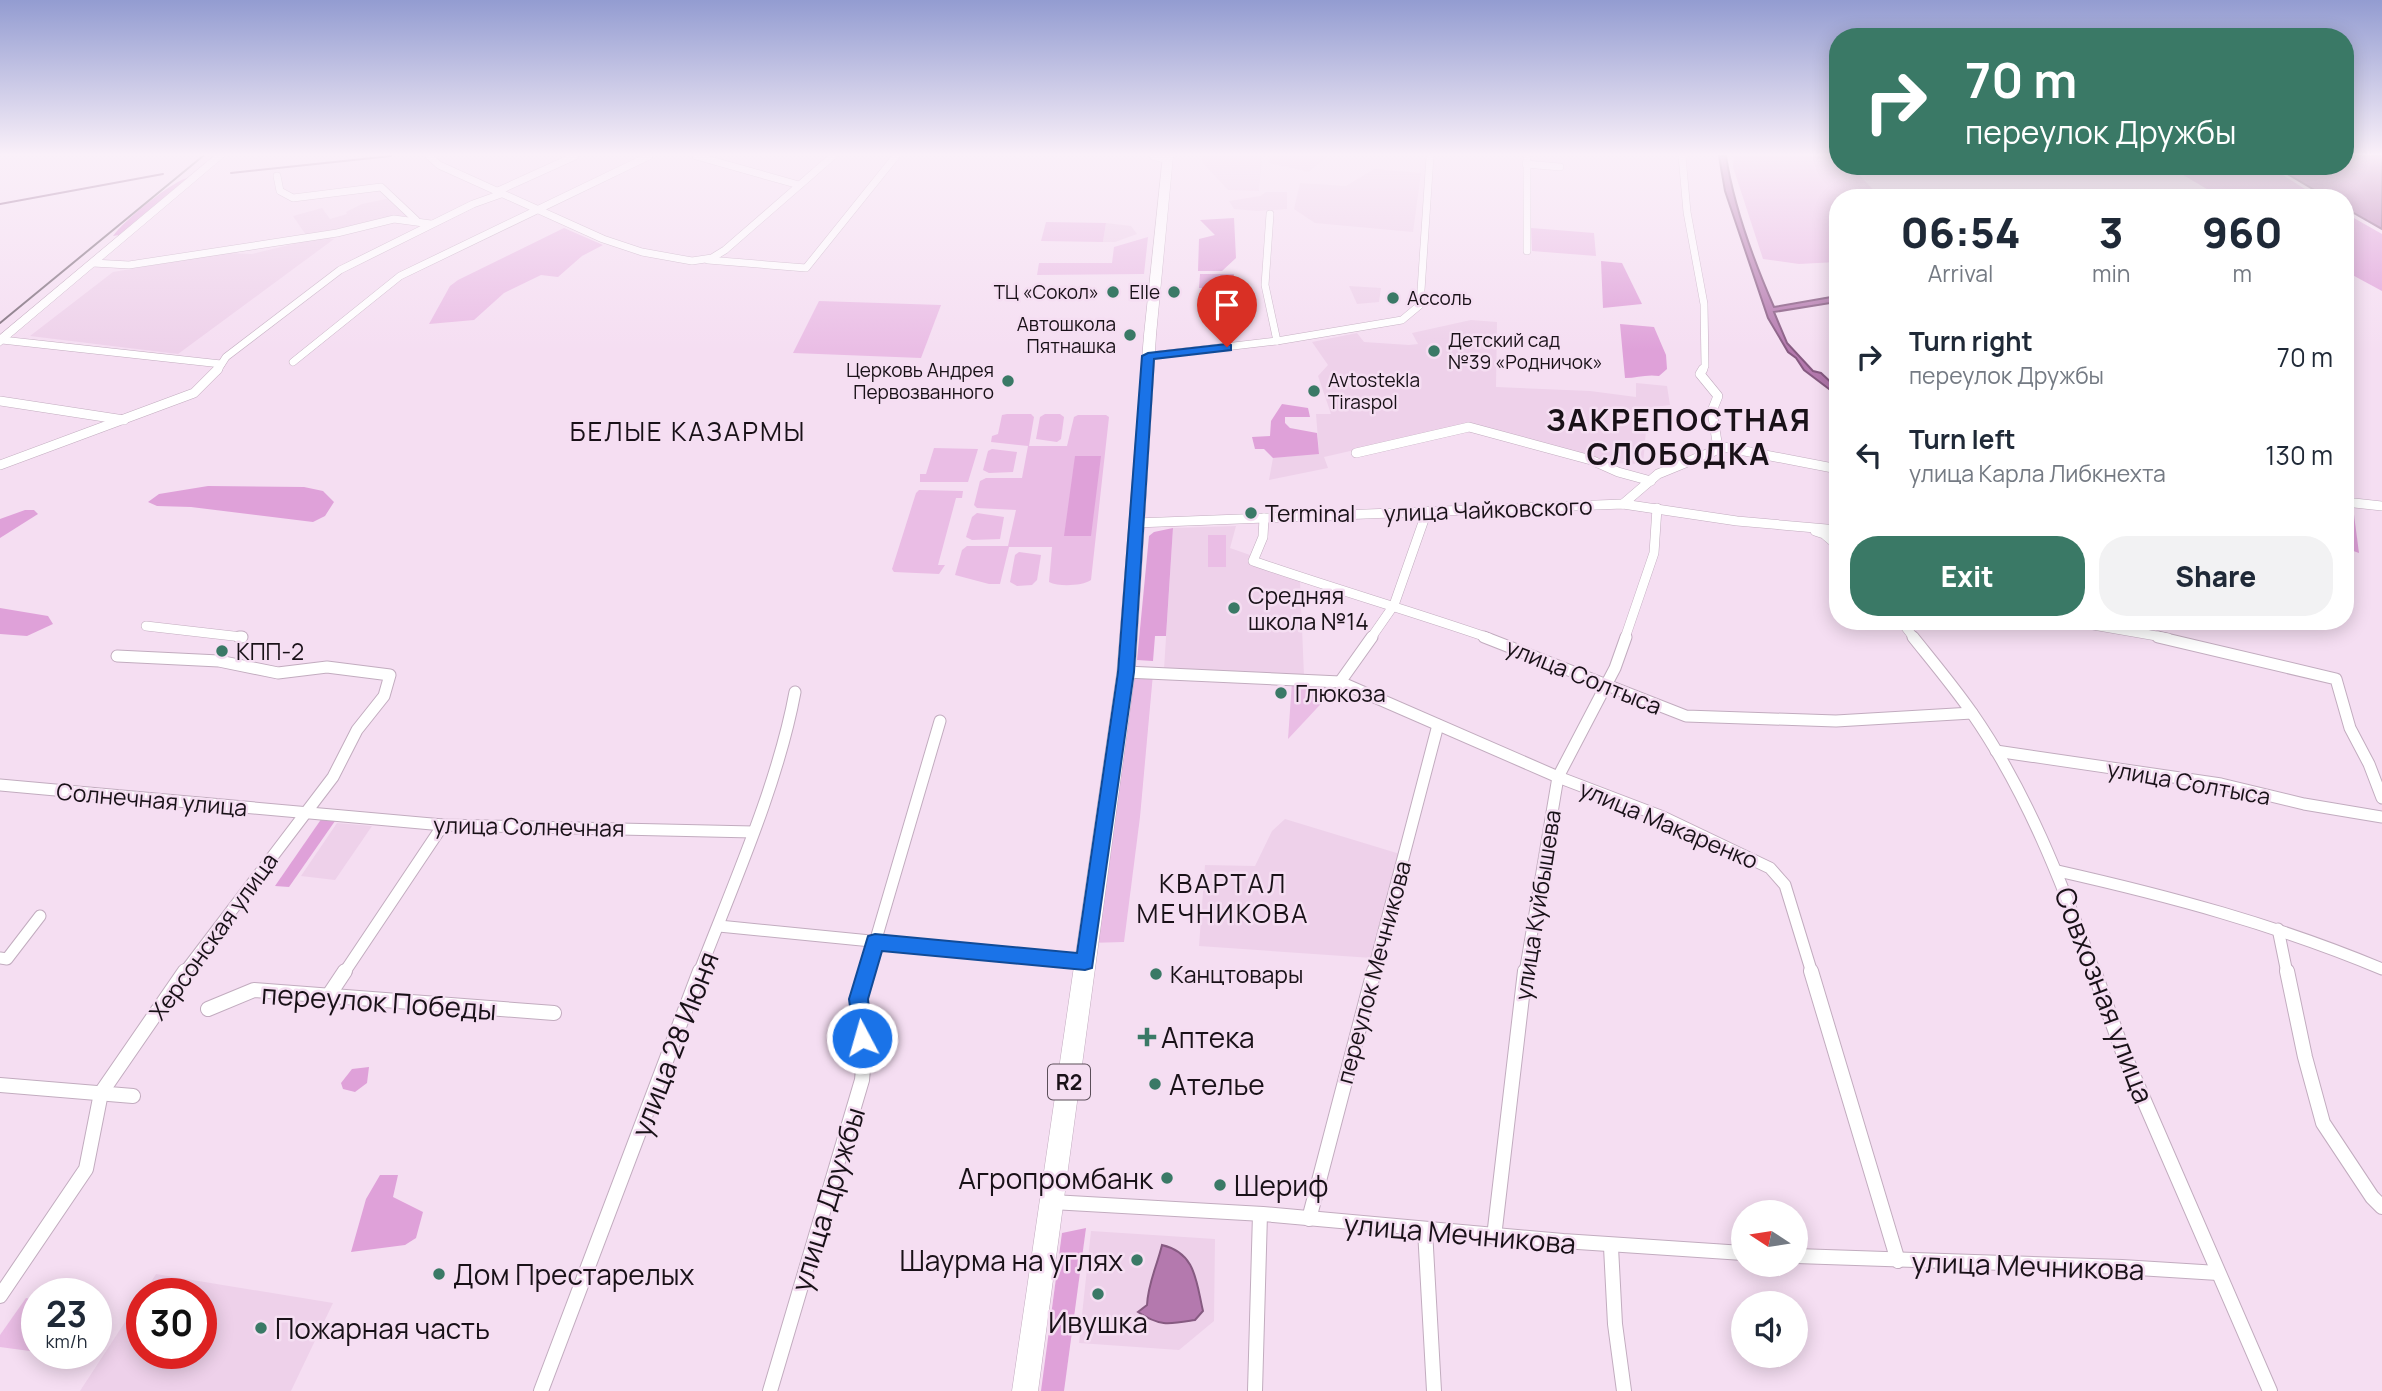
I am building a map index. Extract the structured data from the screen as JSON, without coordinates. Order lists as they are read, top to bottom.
{
  "streets": {
    "main road": ["R2"],
    "street": [
      "улица Чайковского",
      "улица Солтыса",
      "Солнечная улица",
      "улица Макаренко",
      "улица Солнечная",
      "улица Куйбышева",
      "Херсонская улица",
      "переулок Мечникова",
      "Совхозная улица",
      "переулок Победы",
      "улица 28 Июня",
      "улица Дружбы",
      "улица Мечникова"
    ]
  },
  "crossings": [
    ["улица Чайковского", "улица Солтыса"],
    ["улица Чайковского", "улица Куйбышева"],
    ["улица Чайковского", "R2"],
    ["улица Солтыса", "улица Куйбышева"],
    ["улица Солтыса", "Совхозная улица"],
    ["Солнечная улица", "улица Солнечная"],
    ["Солнечная улица", "Херсонская улица"],
    ["улица Макаренко", "улица Куйбышева"],
    ["улица Макаренко", "переулок Мечникова"],
    ["улица Макаренко", "улица Мечникова"],
    ["улица Солнечная", "Херсонская улица"],
    ["улица Солнечная", "улица 28 Июня"],
    ["улица Куйбышева", "улица Мечникова"],
    ["переулок Мечникова", "улица Мечникова"],
    ["Совхозная улица", "улица Мечникова"],
    ["R2", "улица Мечникова"]
  ],
  "districts": ["ЗАКРЕПОСТНАЯ СЛОБОДКА", "БЕЛЫЕ КАЗАРМЫ", "КВАРТАЛ МЕЧНИКОВА"],
  "places": {
    "other": [
      "ТЦ «Сокол»",
      "Elle",
      "Ассоль",
      "Автошкола Пятнашка",
      "Детский сад №39 «Родничок»",
      "Церковь Андрея Первозванного",
      "Avtostekla Tiraspol",
      "Terminal",
      "Средняя школа №14",
      "КПП-2",
      "Глюкоза",
      "Канцтовары",
      "Ателье",
      "Агропромбанк",
      "Шериф",
      "Шаурма на углях",
      "Дом Престарелых",
      "Ивушка",
      "Пожарная часть"
    ],
    "health": ["Аптека"]
  },
  "north": "left",
  "page": {
    "turn": ["70 m", "переулок Дружбы"],
    "eta": [
      "06:54",
      "Arrival",
      "3",
      "min",
      "960",
      "m"
    ],
    "list": [
      {
        "name": "Turn right",
        "note": "переулок Дружбы",
        "value": "70 m"
      },
      {
        "name": "Turn left",
        "note": "улица Карла Либкнехта",
        "value": "130 m"
      }
    ],
    "buttons": ["Exit", "Share"],
    "speed": "23 km/h",
    "limit": "30"
  }
}
